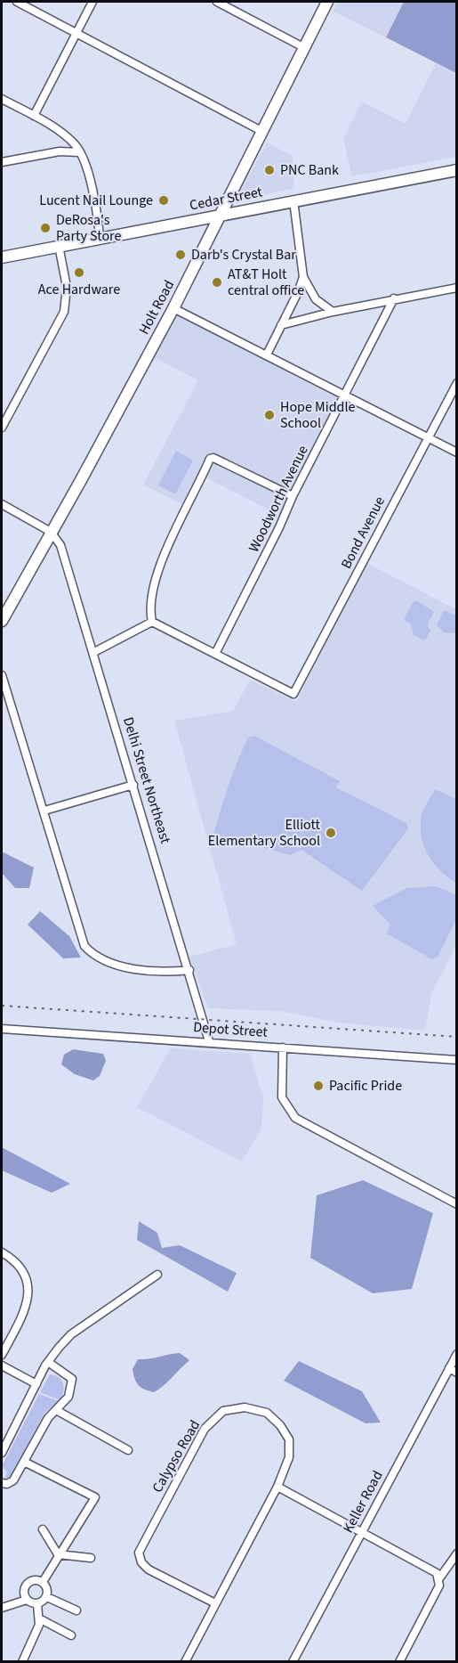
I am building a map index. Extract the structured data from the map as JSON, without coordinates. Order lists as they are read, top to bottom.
{
  "streets": {
    "main road": ["Cedar Street", "Holt Road"],
    "street": [
      "Woodworth Avenue",
      "Bond Avenue",
      "Delhi Street Northeast",
      "Depot Street",
      "Calypso Road",
      "Keller Road"
    ]
  },
  "crossings": [
    ["Cedar Street", "Holt Road"],
    ["Holt Road", "Delhi Street Northeast"],
    ["Woodworth Avenue", "Bond Avenue"],
    ["Delhi Street Northeast", "Depot Street"]
  ],
  "places": [
    "PNC Bank",
    "Lucent Nail Lounge",
    "DeRosa's Party Store",
    "Darb's Crystal Bar",
    "Ace Hardware",
    "AT&T Holt central office",
    "Hope Middle School",
    "Elliott Elementary School",
    "Pacific Pride"
  ]
}
